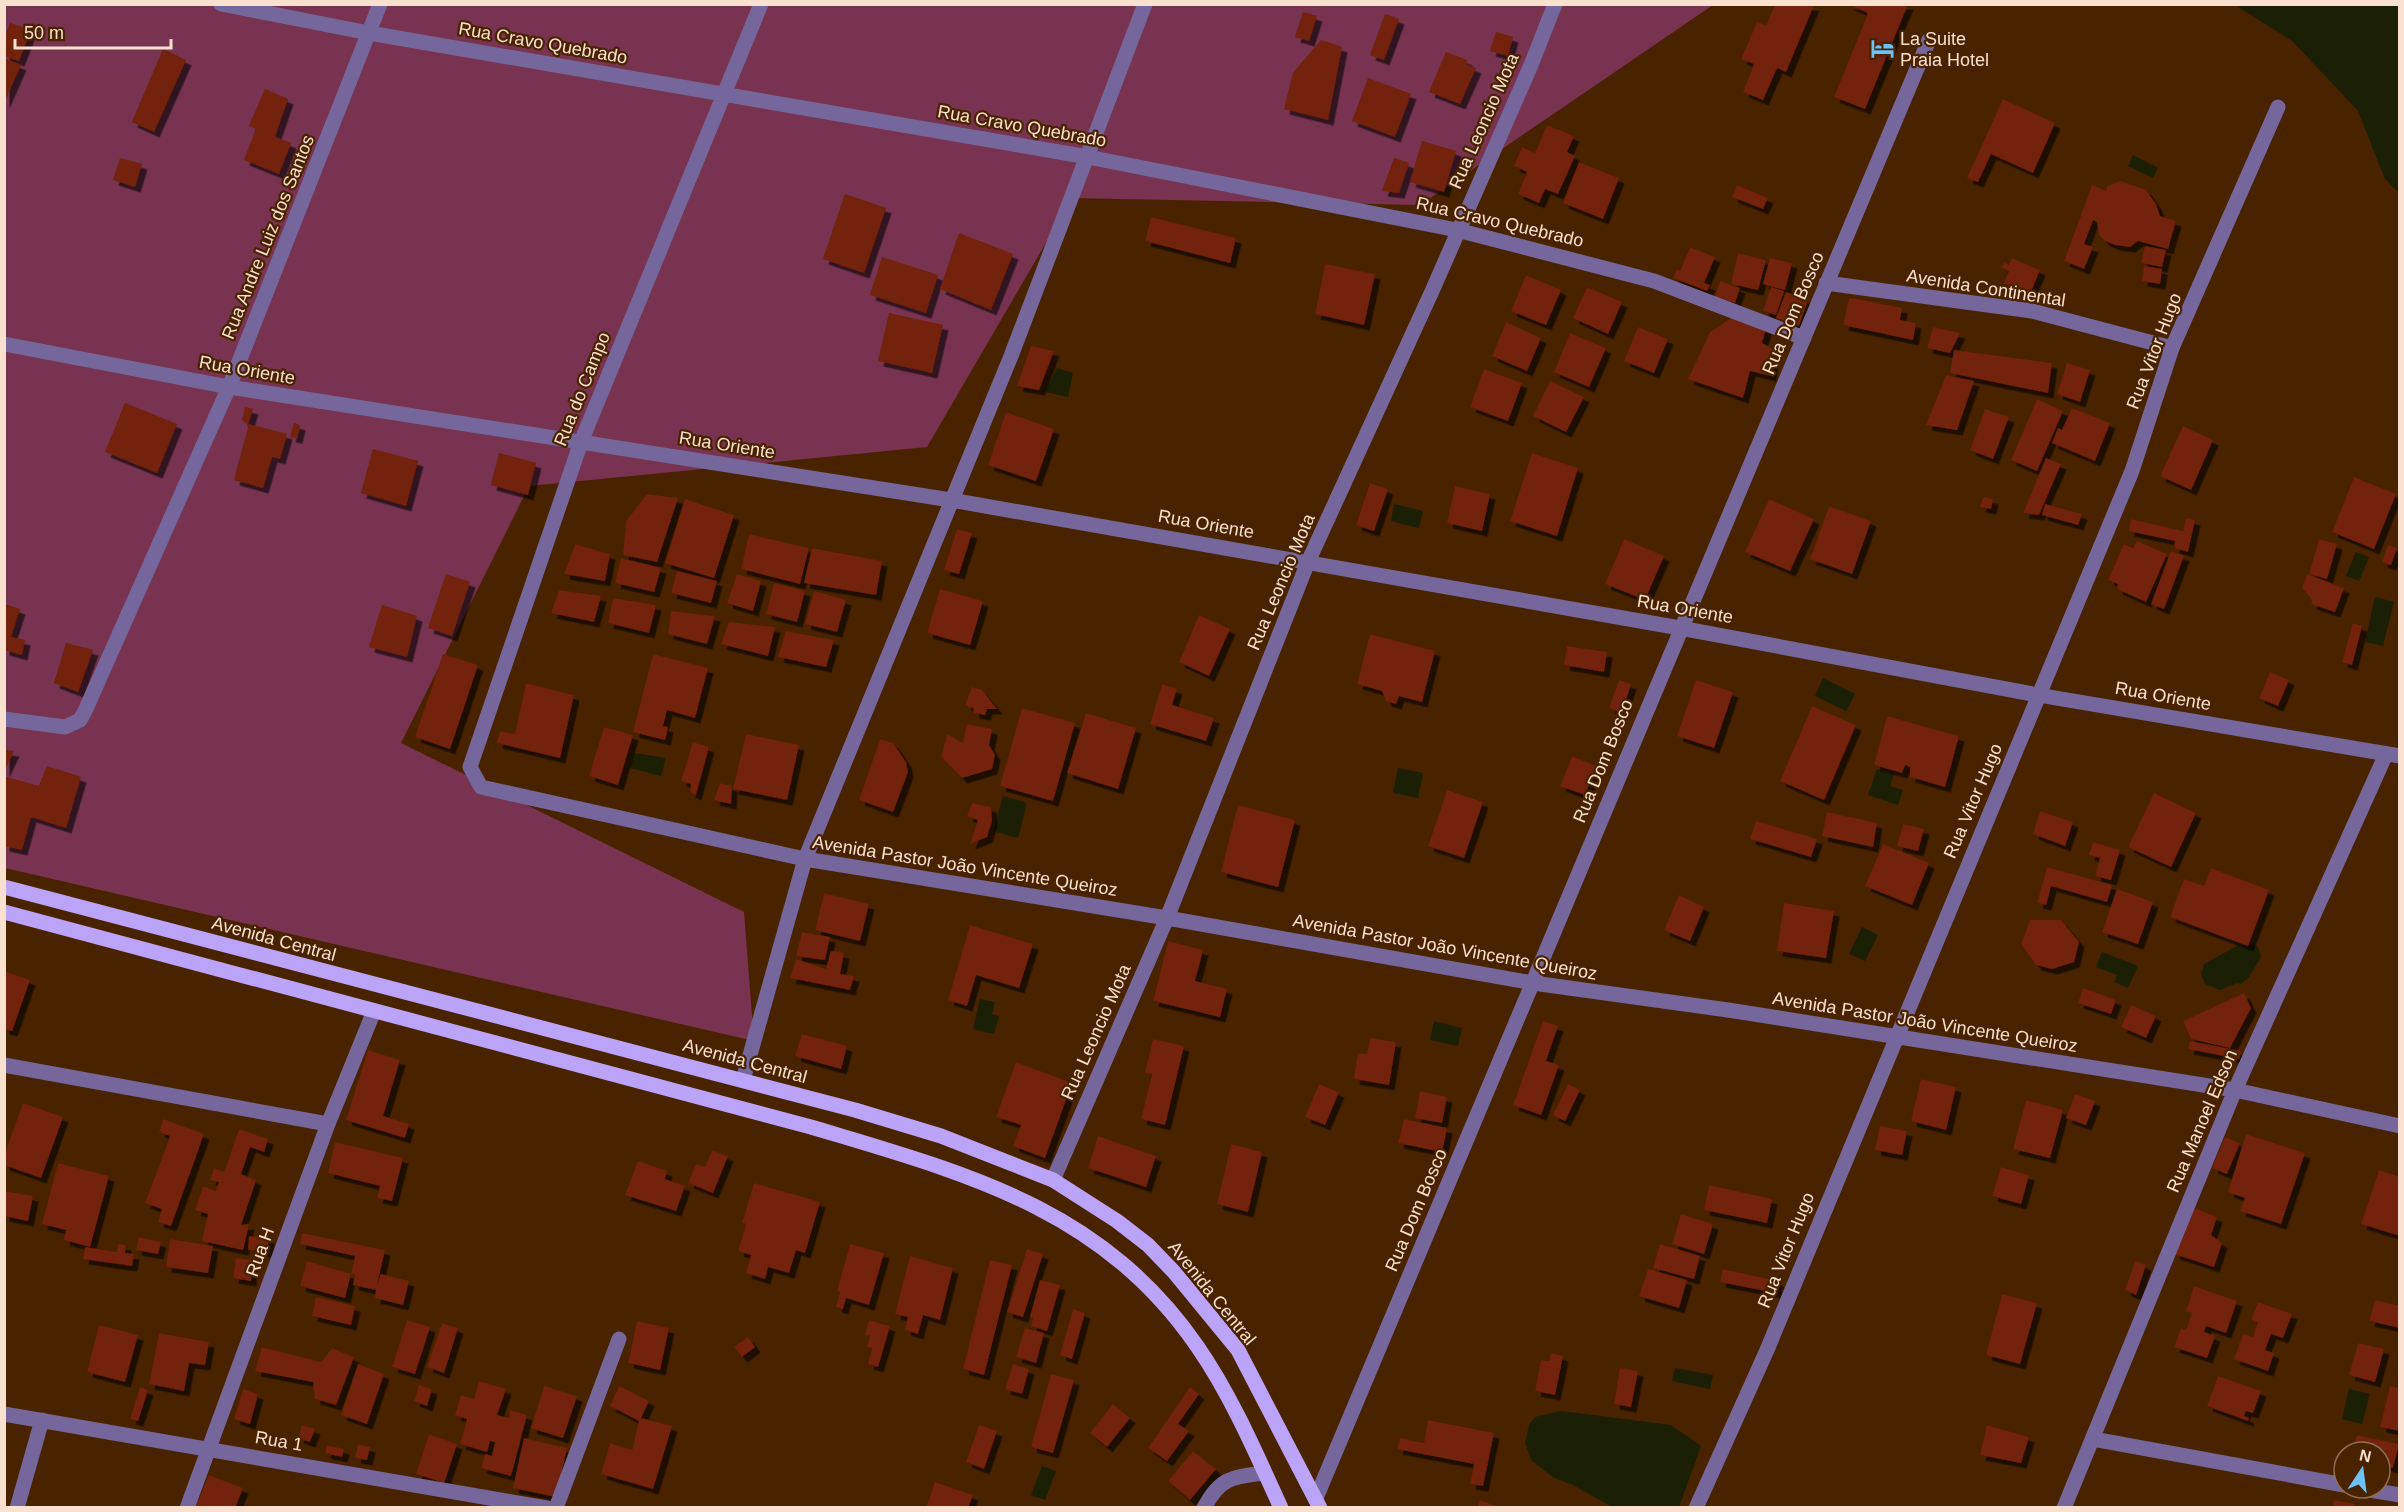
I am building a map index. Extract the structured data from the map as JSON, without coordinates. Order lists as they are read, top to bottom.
{
  "streets": {
    "main road": ["Avenida Central"],
    "street": [
      "Rua Cravo Quebrado",
      "Rua Leoncio Mota",
      "Rua Andre Luiz dos Santos",
      "Avenida Continental",
      "Rua Dom Bosco",
      "Rua Vitor Hugo",
      "Rua Oriente",
      "Rua do Campo",
      "Avenida Pastor João Vincente Queiroz",
      "Rua Manoel Edson",
      "Rua H",
      "Rua 1"
    ]
  },
  "crossings": [
    ["Rua Cravo Quebrado", "Rua Leoncio Mota"],
    ["Rua Cravo Quebrado", "Rua Andre Luiz dos Santos"],
    ["Rua Cravo Quebrado", "Rua Dom Bosco"],
    ["Rua Cravo Quebrado", "Rua do Campo"],
    ["Rua Leoncio Mota", "Rua Oriente"],
    ["Rua Leoncio Mota", "Avenida Pastor João Vincente Queiroz"],
    ["Rua Leoncio Mota", "Avenida Central"],
    ["Rua Andre Luiz dos Santos", "Rua Oriente"],
    ["Avenida Continental", "Rua Dom Bosco"],
    ["Avenida Continental", "Rua Vitor Hugo"],
    ["Rua Dom Bosco", "Rua Oriente"],
    ["Rua Dom Bosco", "Avenida Pastor João Vincente Queiroz"],
    ["Rua Dom Bosco", "Avenida Central"],
    ["Rua Vitor Hugo", "Rua Oriente"],
    ["Rua Vitor Hugo", "Avenida Pastor João Vincente Queiroz"],
    ["Rua Oriente", "Rua do Campo"],
    ["Rua Oriente", "Rua Manoel Edson"],
    ["Rua do Campo", "Avenida Pastor João Vincente Queiroz"],
    ["Avenida Pastor João Vincente Queiroz", "Rua Manoel Edson"],
    ["Rua H", "Rua 1"]
  ],
  "places": {
    "hotel": ["La Suite Praia Hotel"]
  },
  "scale_bar": "50 m",
  "north": "top"
}
